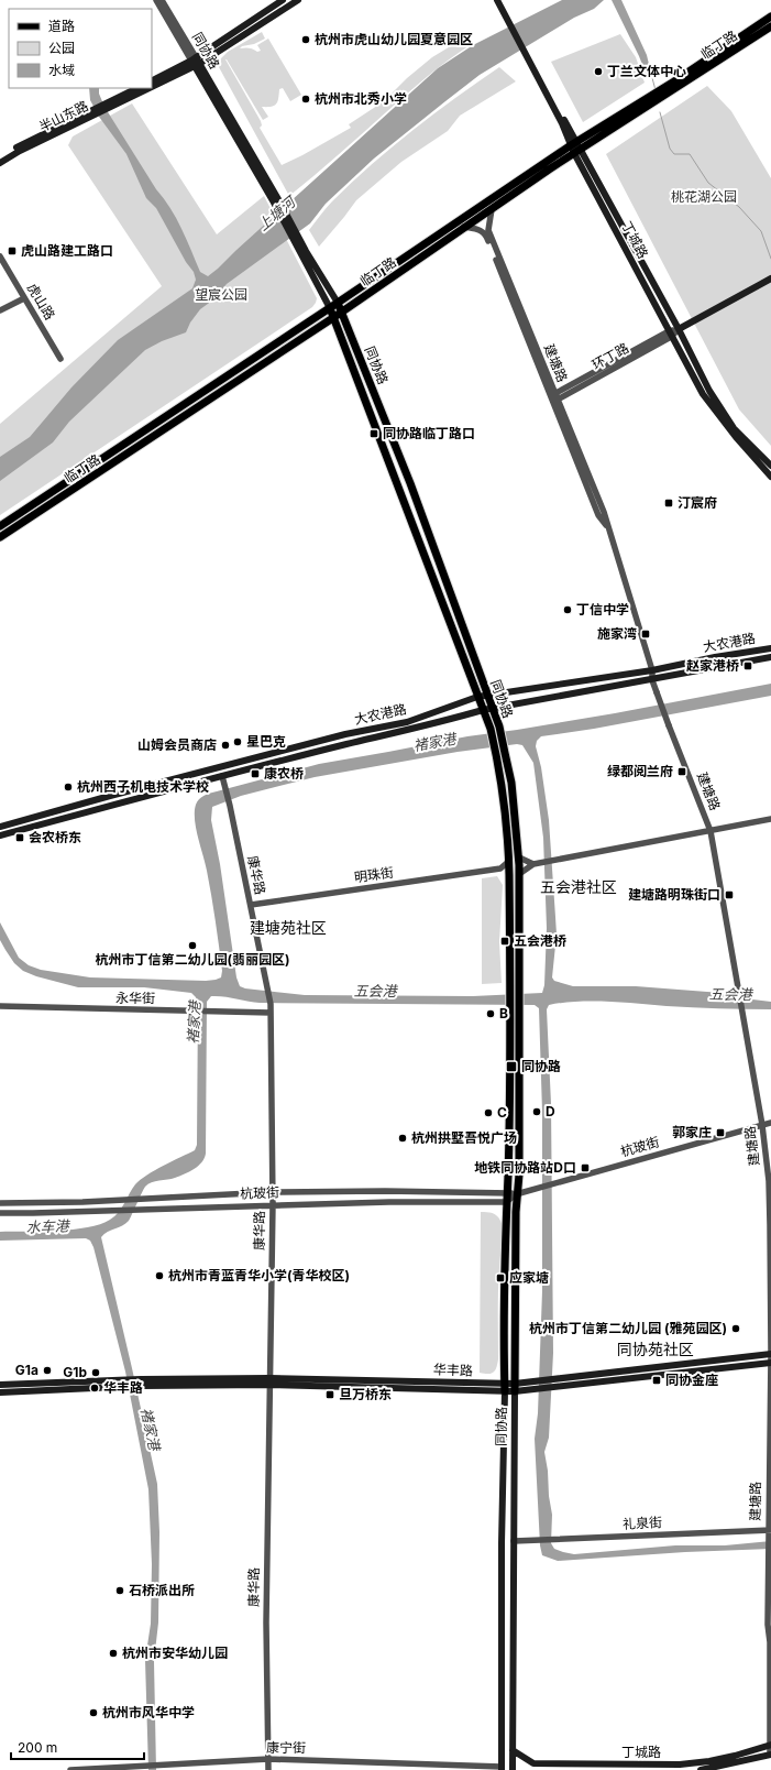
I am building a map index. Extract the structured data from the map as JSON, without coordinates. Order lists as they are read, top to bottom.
{
  "streets": {
    "main road": [
      "临丁路",
      "同协路",
      "半山东路",
      "丁城路",
      "环丁路",
      "大农港路",
      "华丰路"
    ],
    "street": [
      "虎山路",
      "建塘路",
      "康华路",
      "明珠街",
      "永华街",
      "杭玻街",
      "礼泉街",
      "康宁街"
    ]
  },
  "crossings": [
    ["临丁路", "同协路"],
    ["临丁路", "丁城路"],
    ["临丁路", "建塘路"],
    ["同协路", "半山东路"],
    ["同协路", "丁城路"],
    ["同协路", "大农港路"],
    ["同协路", "杭玻街"],
    ["同协路", "华丰路"],
    ["同协路", "礼泉街"],
    ["同协路", "康宁街"],
    ["丁城路", "环丁路"],
    ["丁城路", "建塘路"],
    ["环丁路", "建塘路"],
    ["建塘路", "大农港路"],
    ["建塘路", "杭玻街"],
    ["建塘路", "华丰路"],
    ["建塘路", "礼泉街"],
    ["大农港路", "康华路"],
    ["康华路", "明珠街"],
    ["康华路", "永华街"],
    ["康华路", "杭玻街"],
    ["康华路", "华丰路"],
    ["康华路", "康宁街"]
  ],
  "districts": ["五会港社区", "建塘苑社区", "同协苑社区"],
  "water": [
    "上塘河",
    "褚家港",
    "五会港",
    "水车港"
  ],
  "parks": ["桃花湖公园", "望宸公园"],
  "places": {
    "other": [
      "杭州市虎山幼儿园夏意园区",
      "丁兰文体中心",
      "杭州市北秀小学",
      "丁信中学",
      "星巴克",
      "山姆会员商店",
      "杭州西子机电技术学校",
      "杭州市丁信第二幼儿园(翡丽园区)",
      "B",
      "D",
      "C",
      "杭州拱墅吾悦广场",
      "杭州市青蓝青华小学(青华校区)",
      "杭州市丁信第二幼儿园 (雅苑园区)",
      "G1a",
      "G1b",
      "华丰路",
      "石桥派出所",
      "杭州市安华幼儿园",
      "杭州市风华中学"
    ],
    "transit": [
      "虎山路建工路口",
      "同协路临丁路口",
      "汀宸府",
      "施家湾",
      "赵家港桥",
      "绿都阅兰府",
      "康农桥",
      "会农桥东",
      "建塘路明珠街口",
      "五会港桥",
      "同协路",
      "郭家庄",
      "地铁同协路站D口",
      "应家塘",
      "同协金座",
      "旦万桥东"
    ]
  },
  "legend": ["道路", "公园", "水域"],
  "scale_bar": "200 m"
}
